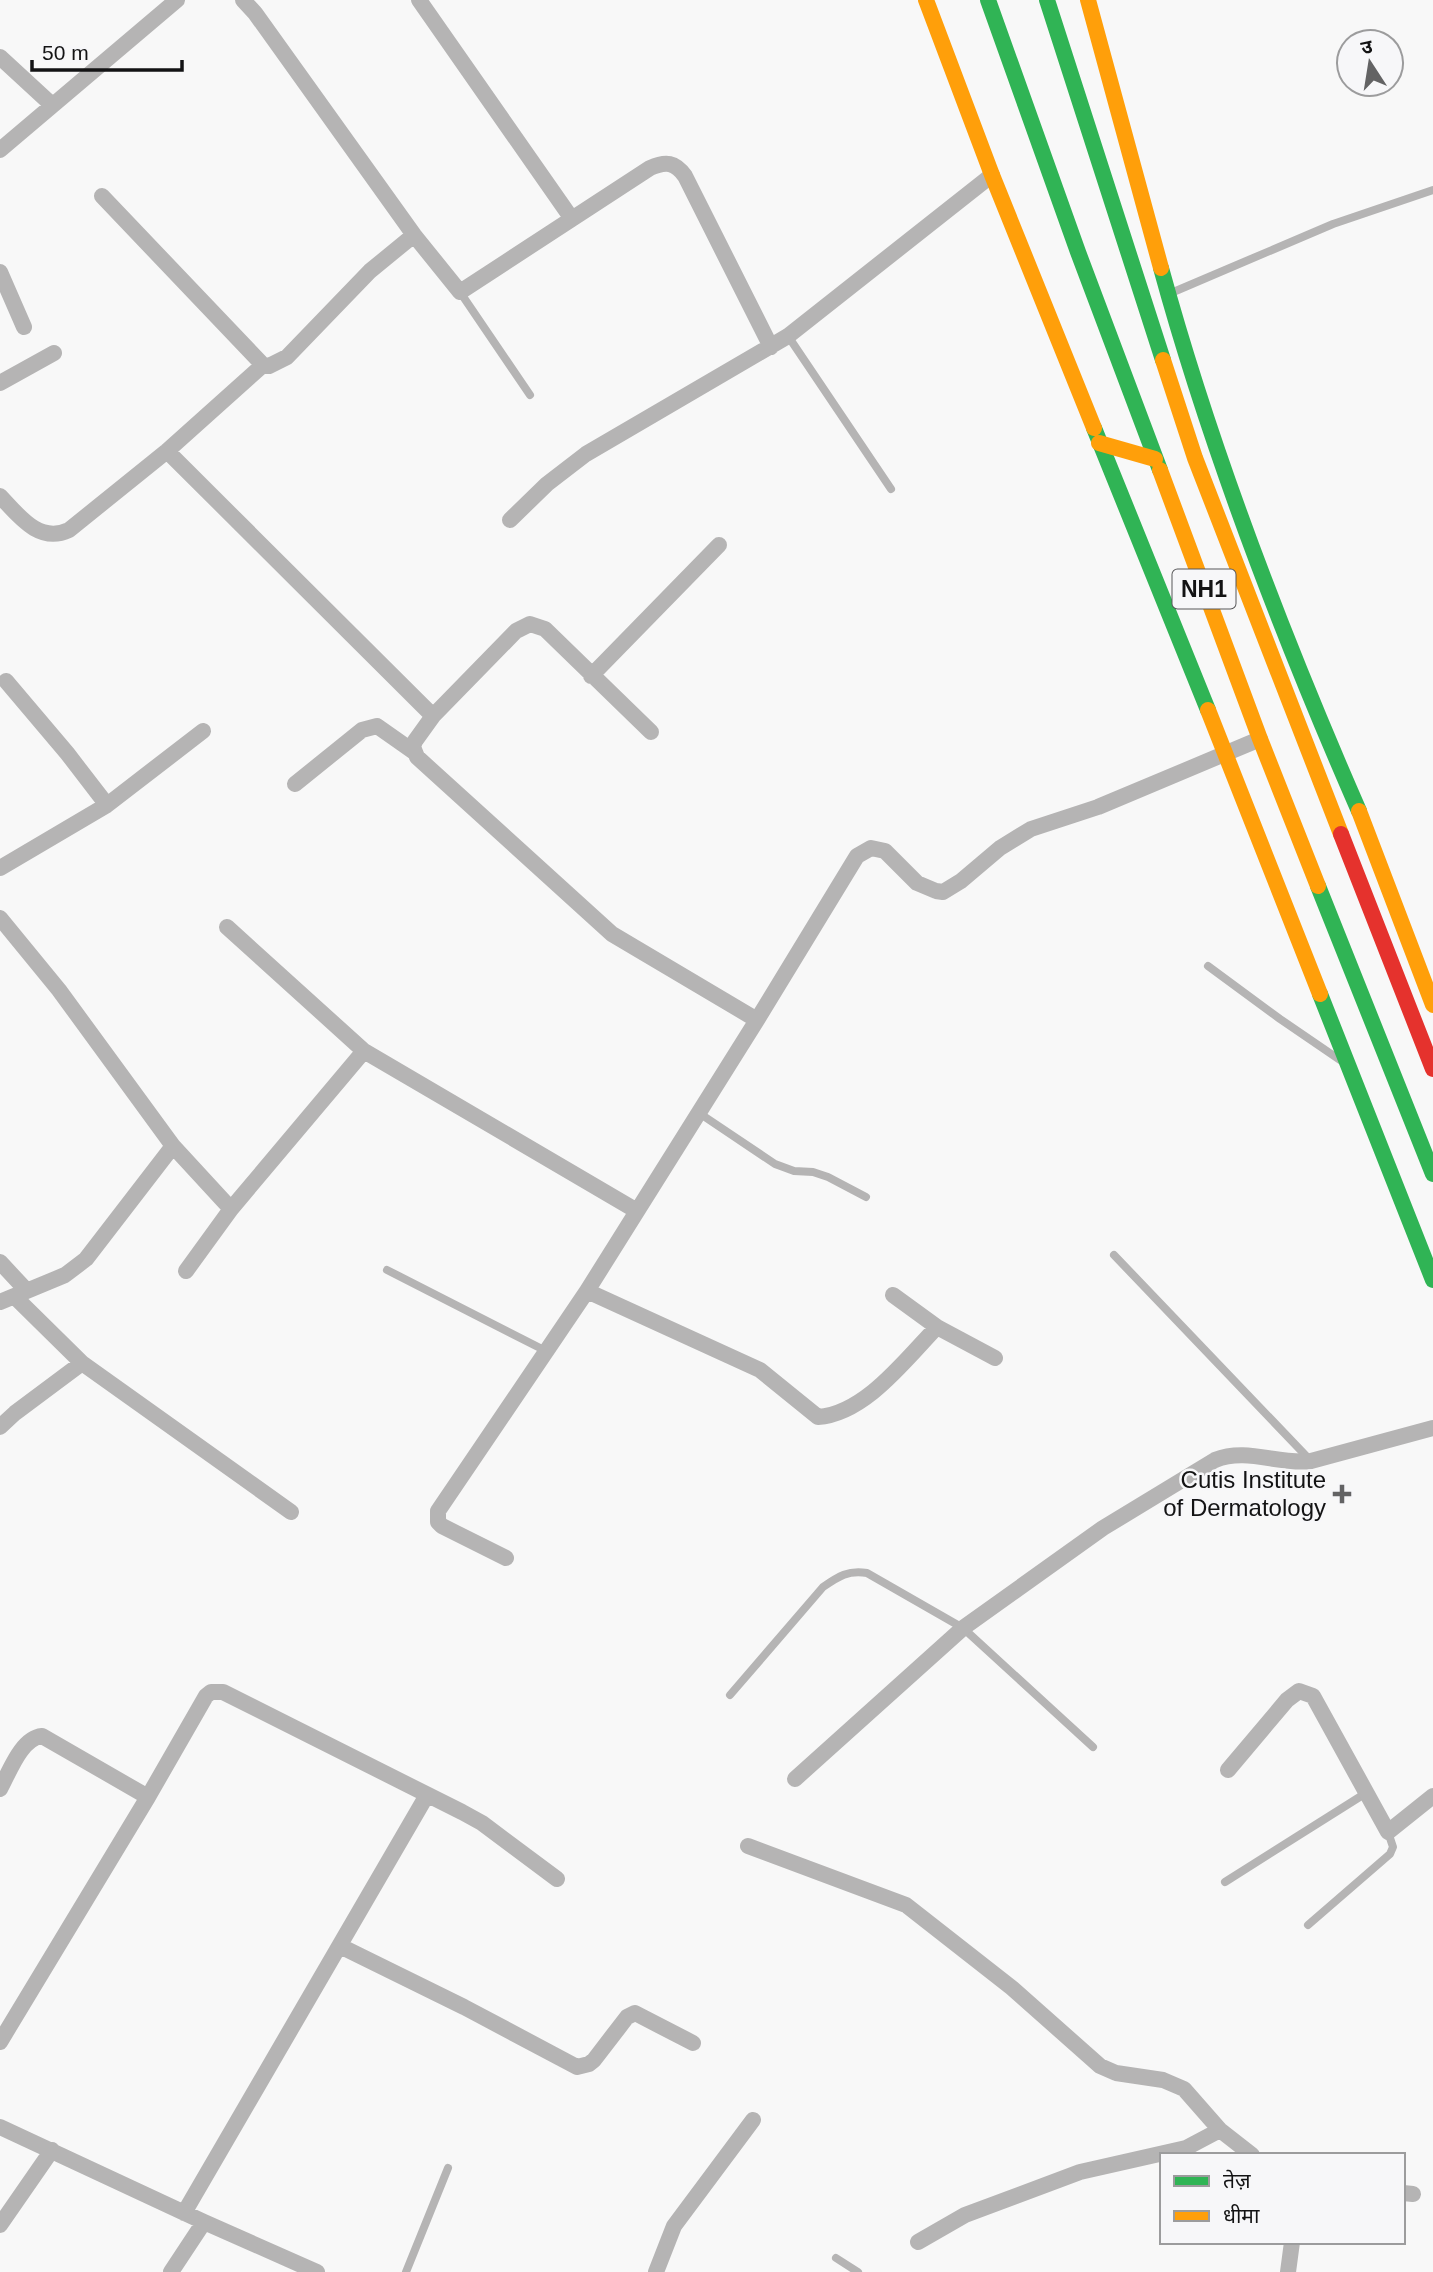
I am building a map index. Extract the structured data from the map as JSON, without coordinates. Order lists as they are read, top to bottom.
{
  "streets": {
    "main road": ["NH1"]
  },
  "places": {
    "health": ["Cutis Institute of Dermatology"]
  },
  "legend": ["तेज़", "धीमा"],
  "scale_bar": "50 m",
  "north": "top"
}
